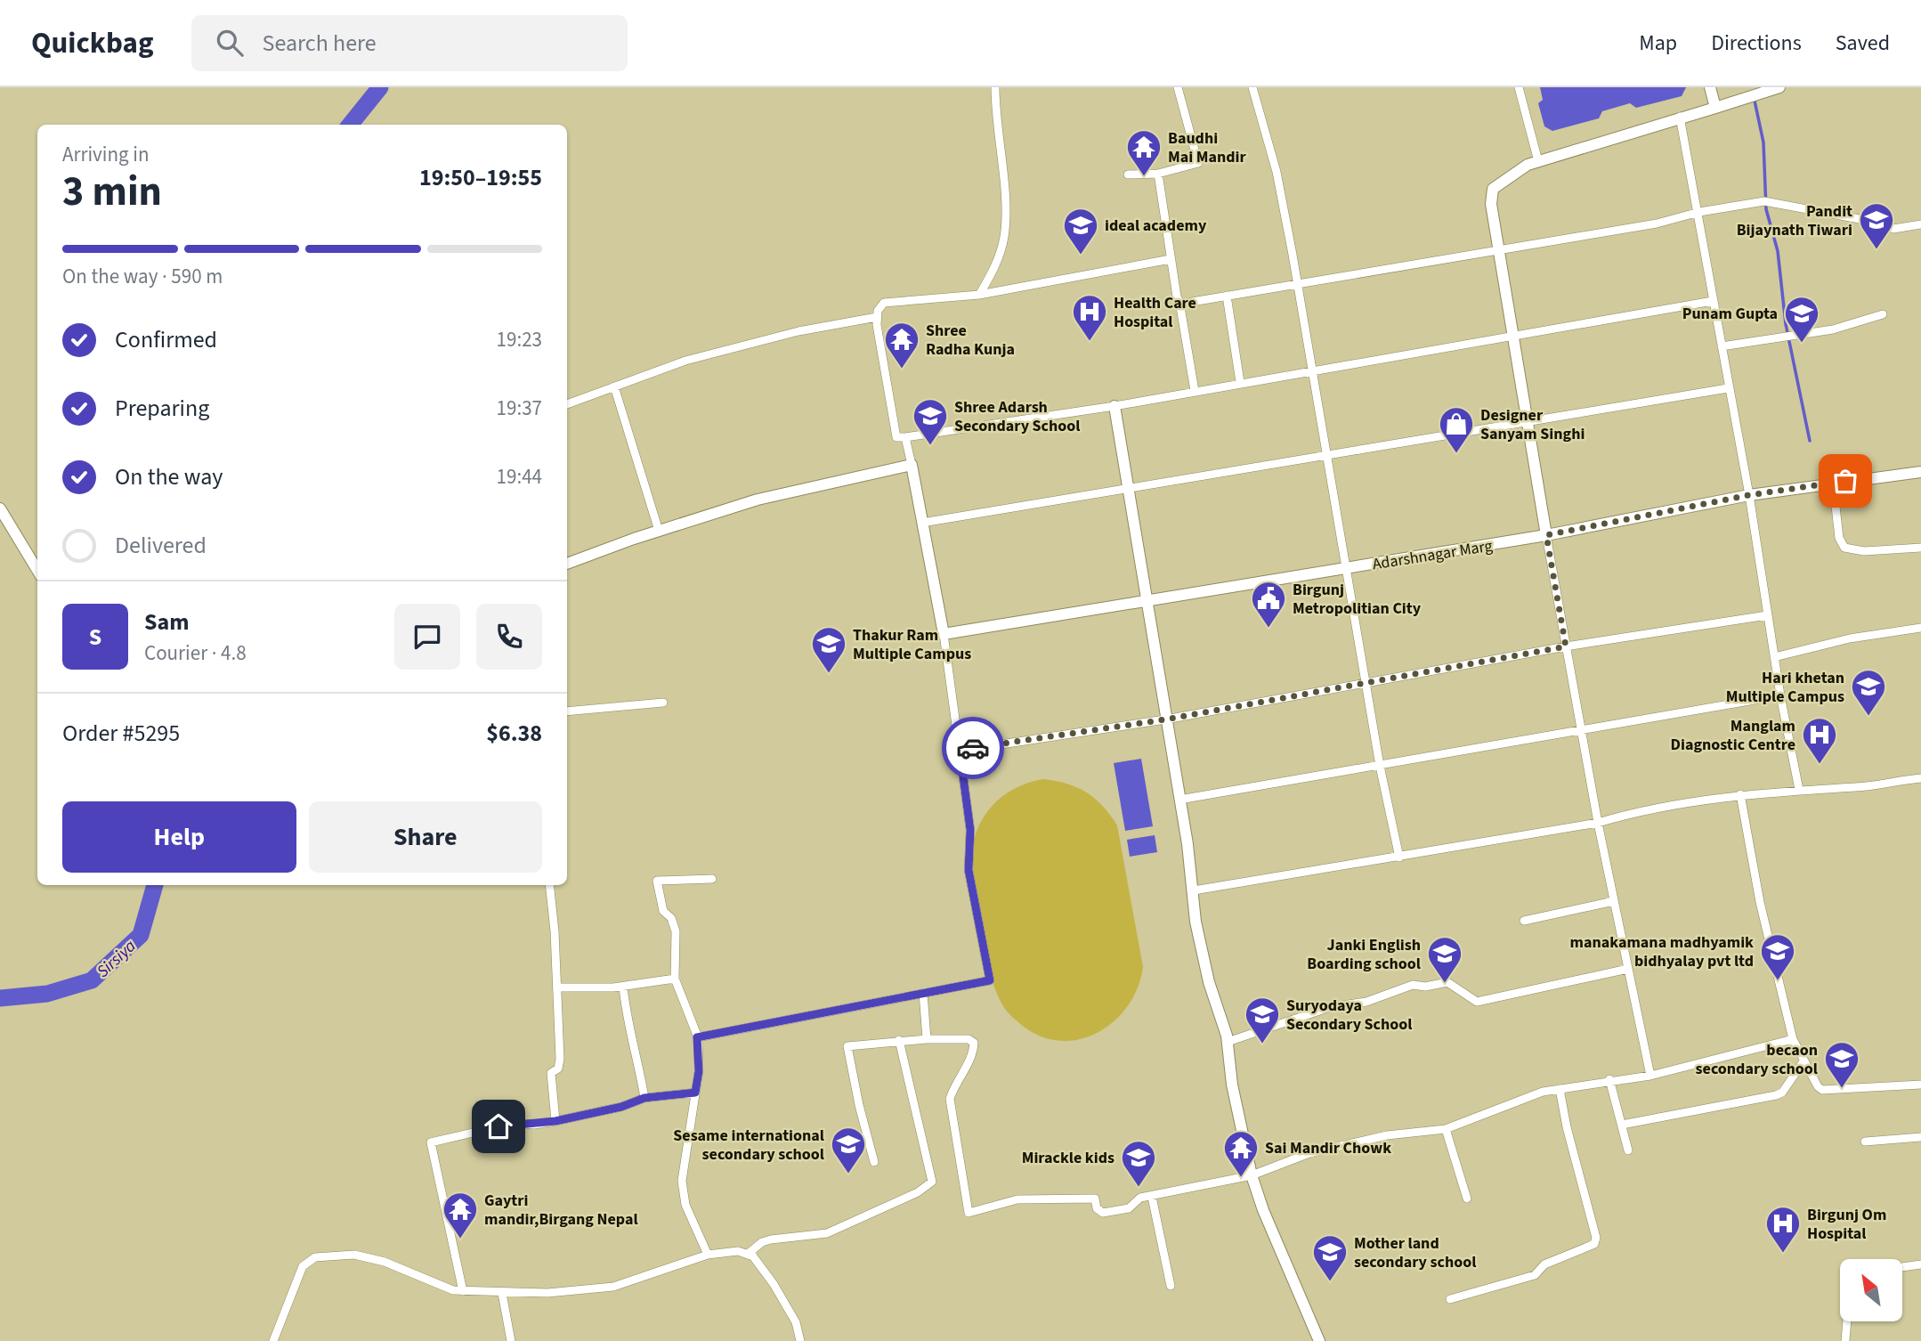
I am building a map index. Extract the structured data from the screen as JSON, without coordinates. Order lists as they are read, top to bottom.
{
  "streets": {
    "street": ["Adarshnagar Marg"]
  },
  "water": ["Sirsiya"],
  "places": {
    "temple": [
      "Baudhi Mai Mandir",
      "Shree Radha Kunja",
      "Sai Mandir Chowk",
      "Gaytri mandir,Birgang Nepal"
    ],
    "school or university": [
      "Pandit Bijaynath Tiwari",
      "ideal academy",
      "Punam Gupta",
      "Shree Adarsh Secondary School",
      "Thakur Ram Multiple Campus",
      "Hari khetan Multiple Campus",
      "manakamana madhyamik bidhyalay pvt ltd",
      "Janki English Boarding school",
      "Suryodaya Secondary School",
      "becaon secondary school",
      "Sesame international secondary school",
      "Mirackle kids",
      "Mother land secondary school"
    ],
    "hospital": ["Health Care Hospital", "Manglam Diagnostic Centre", "Birgunj Om Hospital"],
    "shop": ["Designer Sanyam Singhi"],
    "public building": ["Birgunj Metropolitian City"]
  },
  "north": "top left",
  "page": {
    "header": "Quickbag",
    "search": "Search here",
    "nav": ["Map", "Directions", "Saved"],
    "heading": ["3 min", "Arriving in", "19:50–19:55"],
    "panel": [
      "Sam",
      "Courier · 4.8",
      "Order #5295",
      "$6.38"
    ],
    "bar": "On the way · 590 m",
    "list": [
      ["Confirmed", "19:23"],
      ["Preparing", "19:37"],
      ["On the way", "19:44"],
      "Delivered"
    ],
    "round": "S",
    "buttons": ["Help", "Share"]
  }
}
